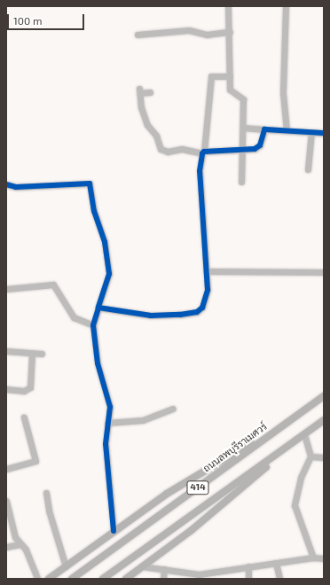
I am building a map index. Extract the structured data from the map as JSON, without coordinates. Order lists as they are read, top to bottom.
{
  "streets": {
    "main road": ["ถนนลพบุรีราเมศวร์", "414"]
  },
  "crossings": [
    ["ถนนลพบุรีราเมศวร์", "414"]
  ],
  "scale_bar": "100 m"
}
